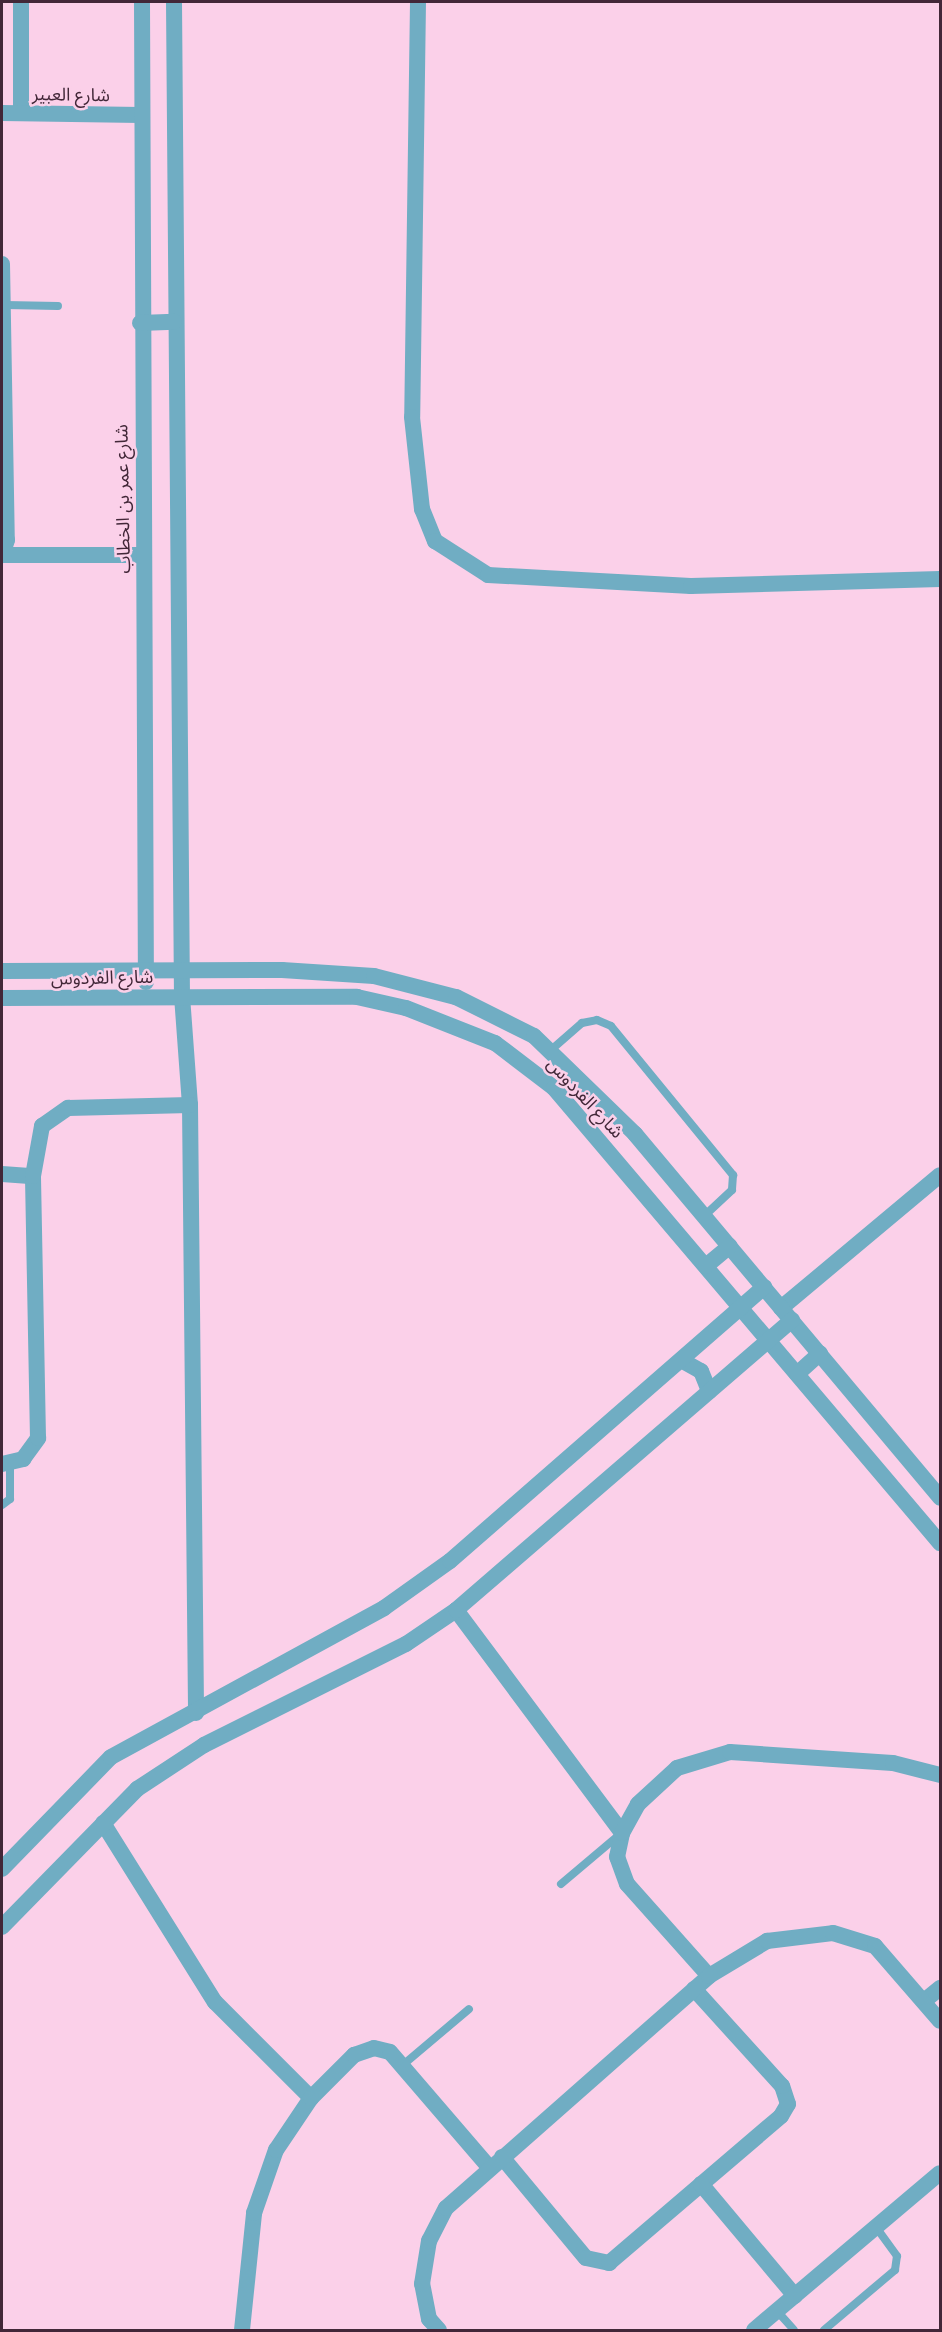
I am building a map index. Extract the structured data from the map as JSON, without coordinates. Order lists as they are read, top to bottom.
{
  "streets": {
    "street": ["شارع العبير", "شارع عمر بن الخطاب", "شارع الفردوس"]
  },
  "crossings": [
    ["شارع العبير", "شارع عمر بن الخطاب"],
    ["شارع عمر بن الخطاب", "شارع الفردوس"]
  ]
}
